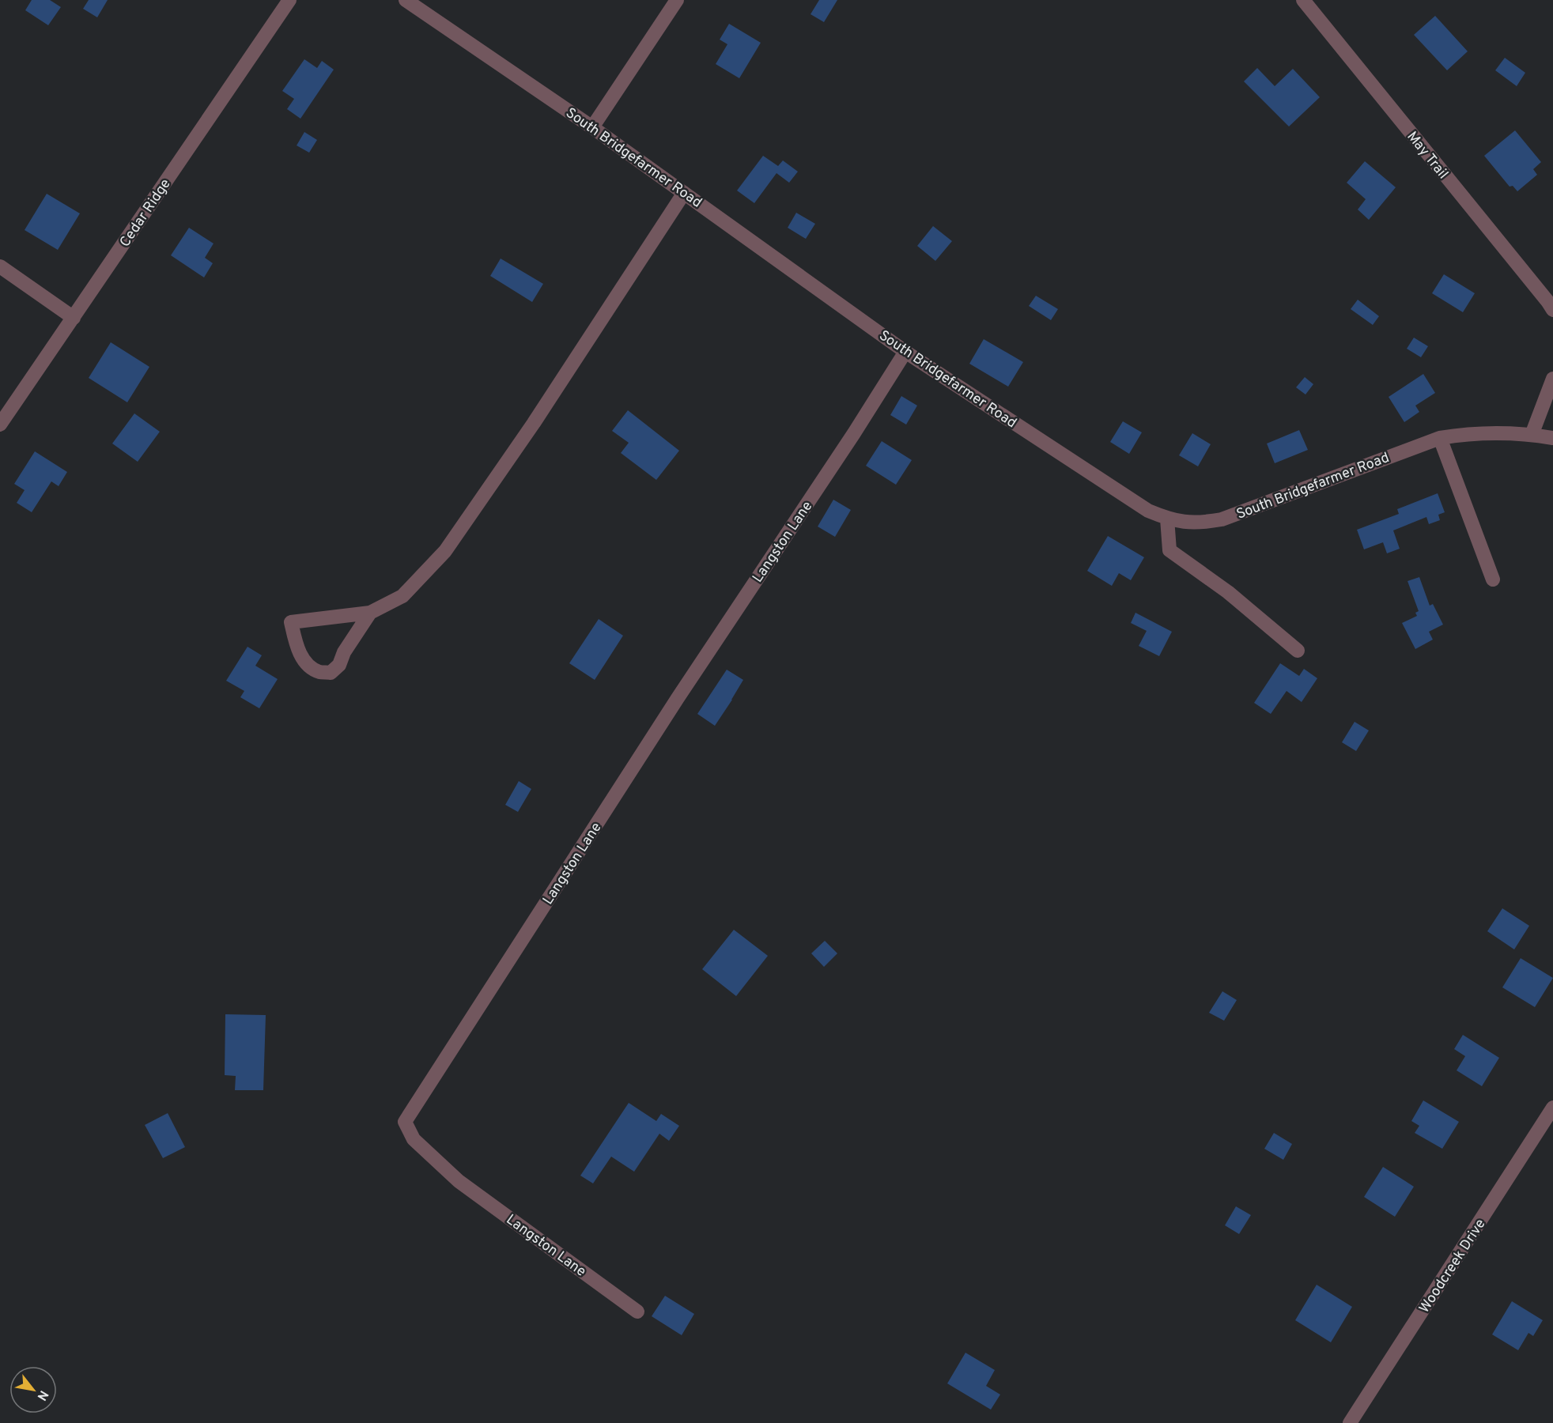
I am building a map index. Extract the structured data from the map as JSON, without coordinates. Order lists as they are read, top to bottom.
{
  "streets": {
    "street": [
      "May Trail",
      "South Bridgefarmer Road",
      "Cedar Ridge",
      "Langston Lane",
      "Woodcreek Drive"
    ]
  },
  "crossings": [
    ["South Bridgefarmer Road", "Langston Lane"]
  ],
  "north": "bottom right"
}
